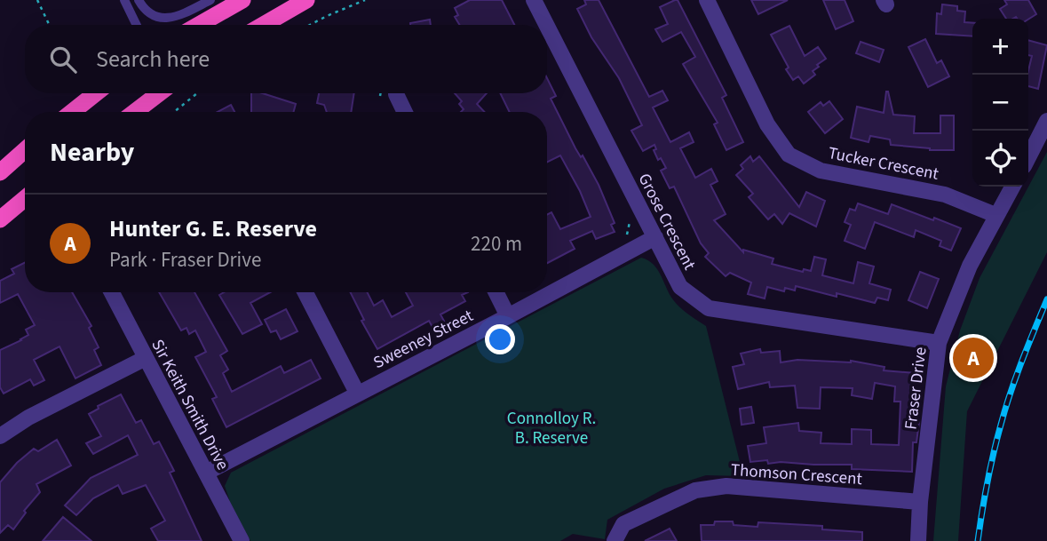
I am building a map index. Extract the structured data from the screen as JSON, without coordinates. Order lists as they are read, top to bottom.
{
  "streets": {
    "street": [
      "Tucker Crescent",
      "Grose Crescent",
      "Sweeney Street",
      "Fraser Drive",
      "Sir Keith Smith Drive",
      "Thomson Crescent"
    ]
  },
  "crossings": [
    ["Tucker Crescent", "Fraser Drive"],
    ["Grose Crescent", "Sweeney Street"],
    ["Grose Crescent", "Fraser Drive"],
    ["Sweeney Street", "Sir Keith Smith Drive"],
    ["Fraser Drive", "Thomson Crescent"]
  ],
  "parks": ["Connolloy R. B. Reserve"],
  "page": {
    "map_buttons": ["+", "−"],
    "search": "Search here",
    "heading": "Nearby",
    "list": [
      {
        "mark": "A",
        "name": "Hunter G. E. Reserve",
        "note": "Park · Fraser Drive",
        "value": "220 m"
      }
    ],
    "pins": "A"
  }
}
